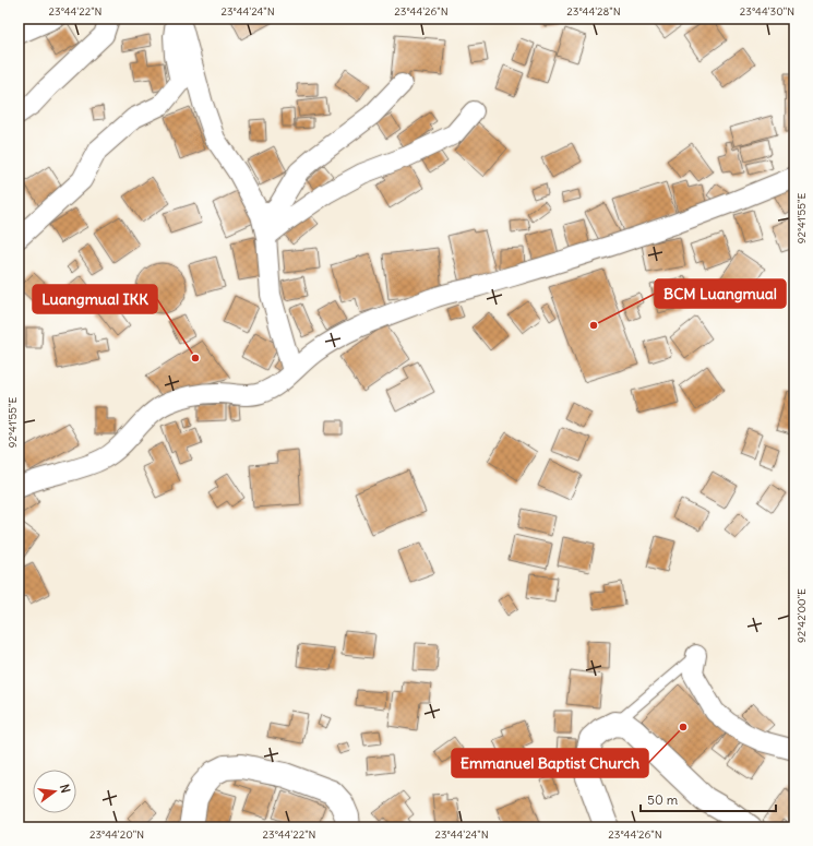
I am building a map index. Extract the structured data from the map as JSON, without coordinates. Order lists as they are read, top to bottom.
{
  "places": ["BCM Luangmual", "Luangmual IKK", "Emmanuel Baptist Church"],
  "scale_bar": "50 m",
  "north": "right",
  "coordinates": [
    "23°44'22\"N",
    "23°44'24\"N",
    "23°44'26\"N",
    "23°44'28\"N",
    "23°44'30\"N",
    "92°41'55\"E",
    "92°42'00\"E",
    "23°44'20\"N"
  ]
}
